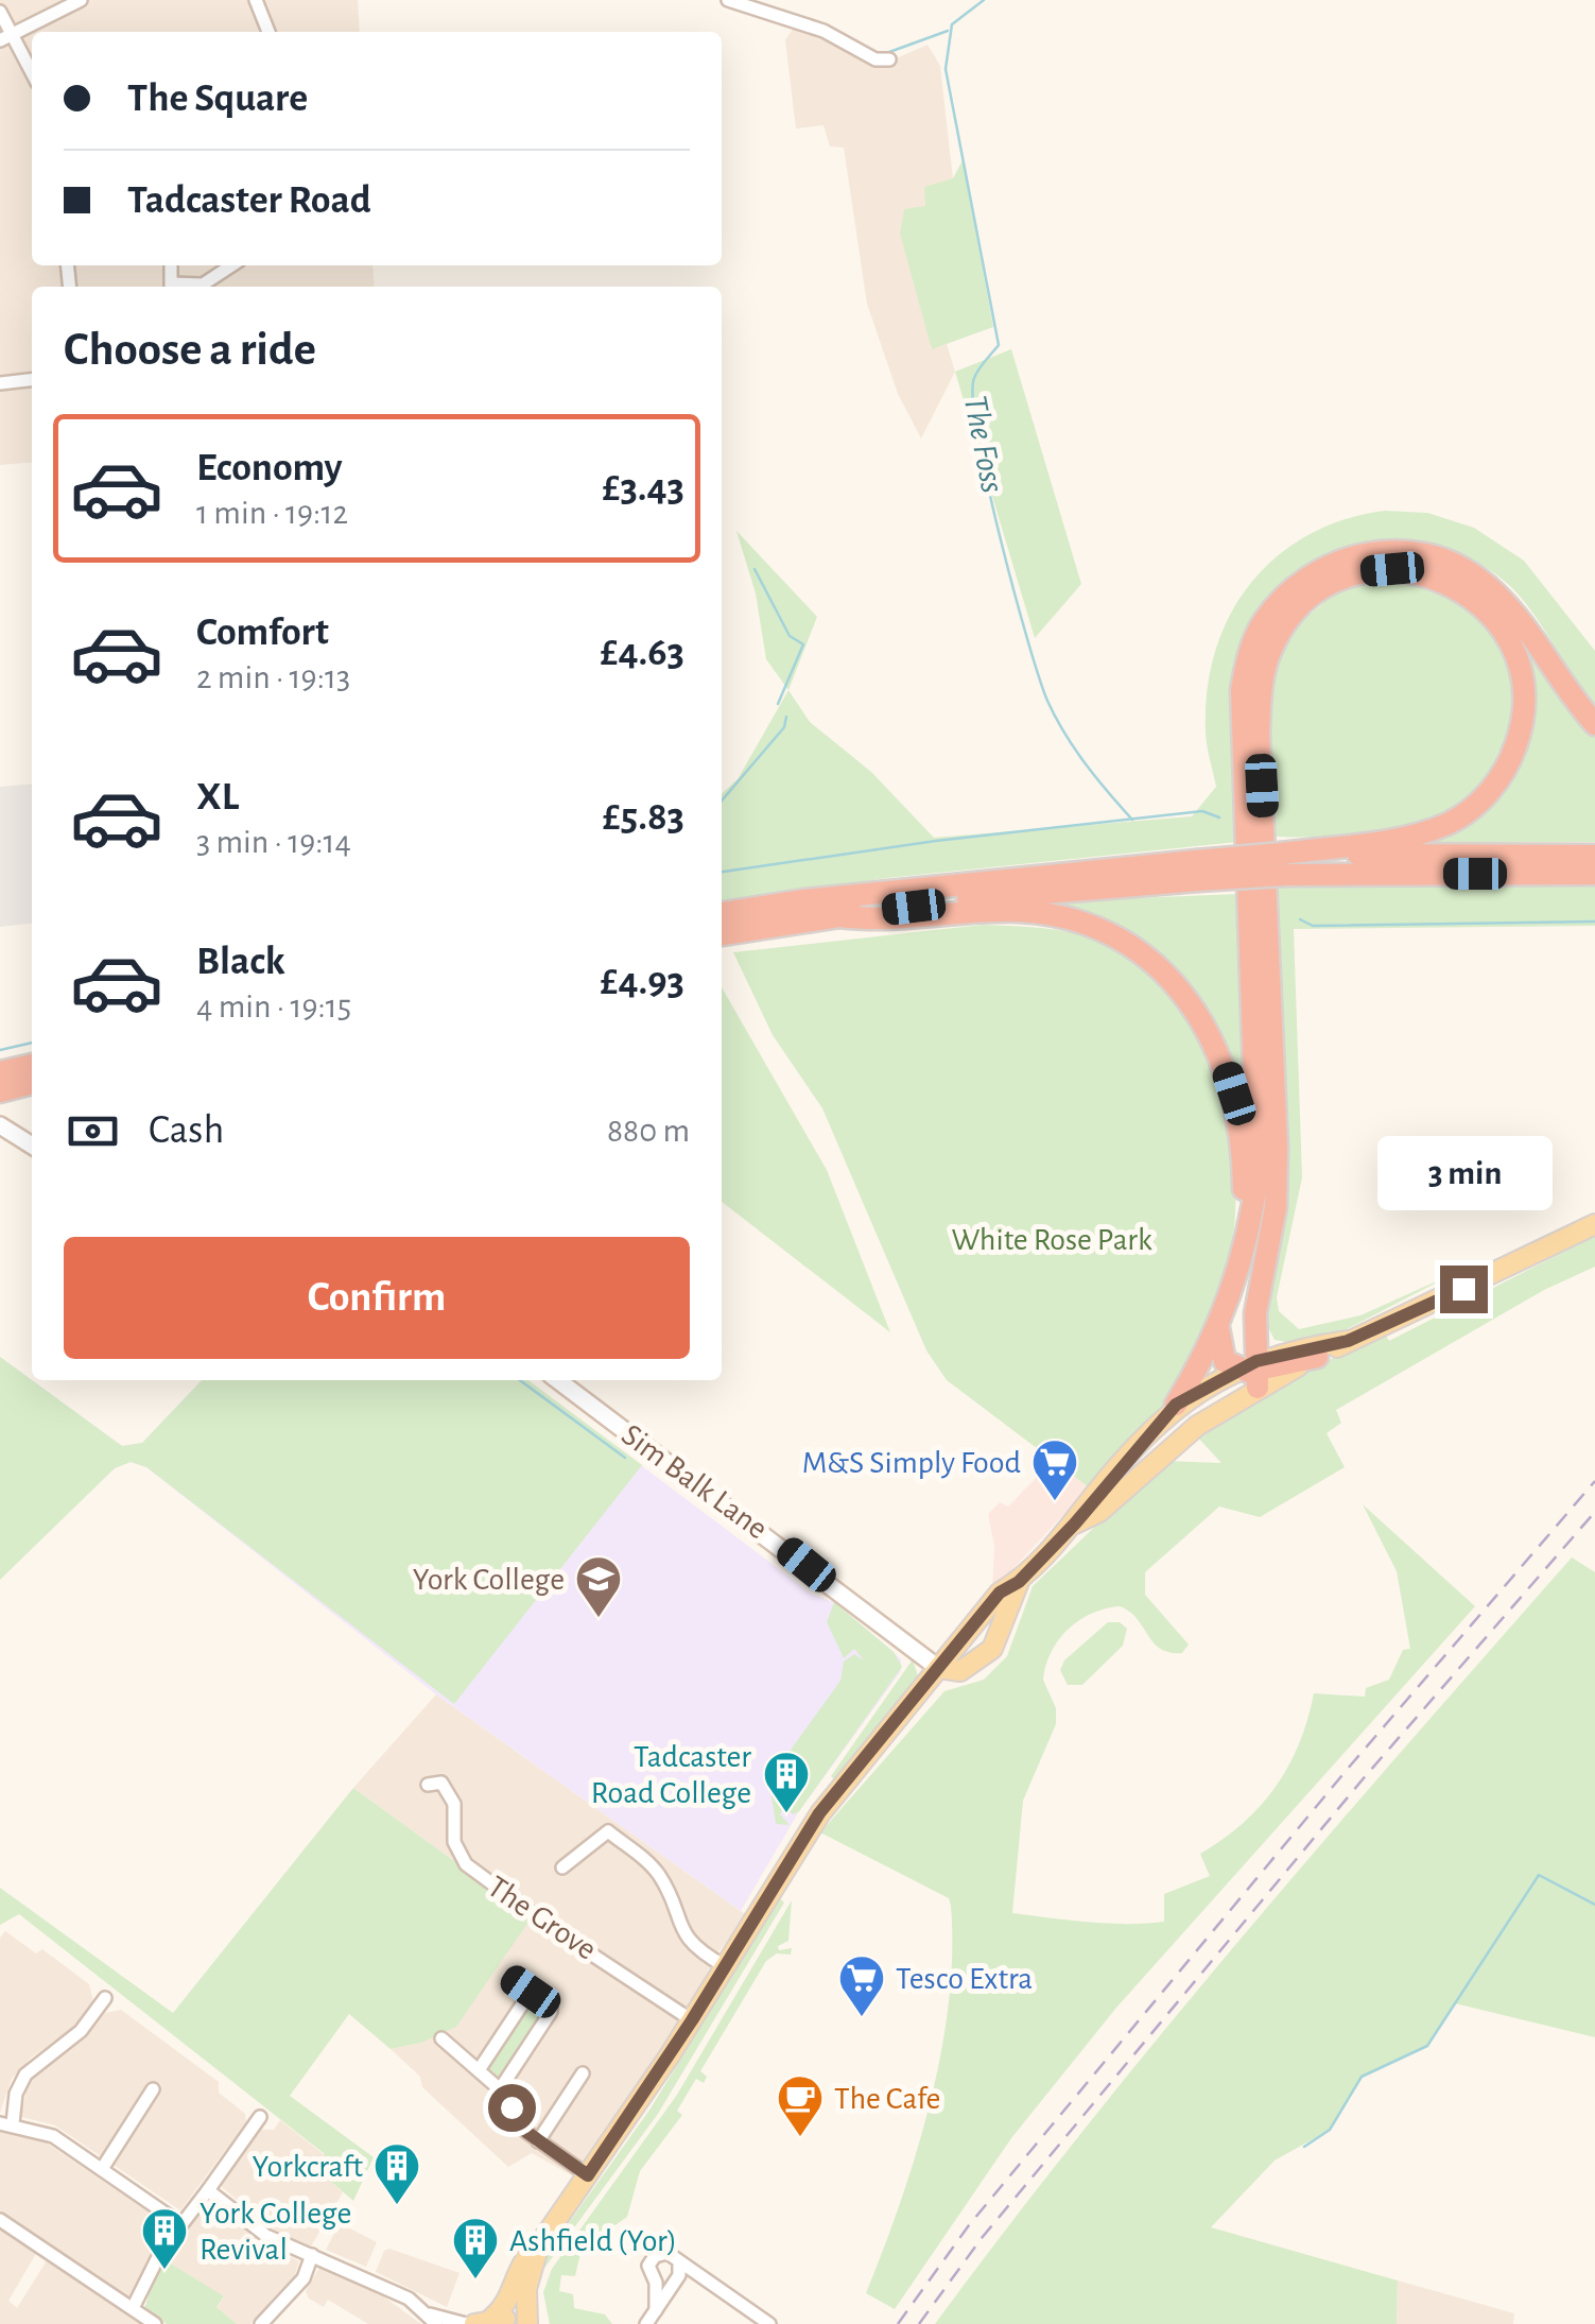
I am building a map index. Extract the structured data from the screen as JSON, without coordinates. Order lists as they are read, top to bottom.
{
  "streets": {
    "street": ["Sim Balk Lane", "The Grove"]
  },
  "water": ["The Foss"],
  "parks": ["White Rose Park"],
  "places": {
    "supermarket": ["M&S Simply Food", "Tesco Extra"],
    "school or university": ["York College"],
    "building": [
      "Tadcaster Road College",
      "Yorkcraft",
      "York College Revival",
      "Ashfield (Yor)"
    ],
    "cafe": ["The Cafe"]
  },
  "page": {
    "banner": ["The Square", "Tadcaster Road"],
    "heading": "Choose a ride",
    "list": [
      {
        "name": "Economy",
        "note": "1 min · 19:12",
        "value": "£3.43"
      },
      {
        "name": "Comfort",
        "note": "2 min · 19:13",
        "value": "£4.63"
      },
      {
        "name": "XL",
        "note": "3 min · 19:14",
        "value": "£5.83"
      },
      {
        "name": "Black",
        "note": "4 min · 19:15",
        "value": "£4.93"
      }
    ],
    "pay": ["Cash", "880 m"],
    "bubble": "3 min",
    "buttons": "Confirm"
  }
}
